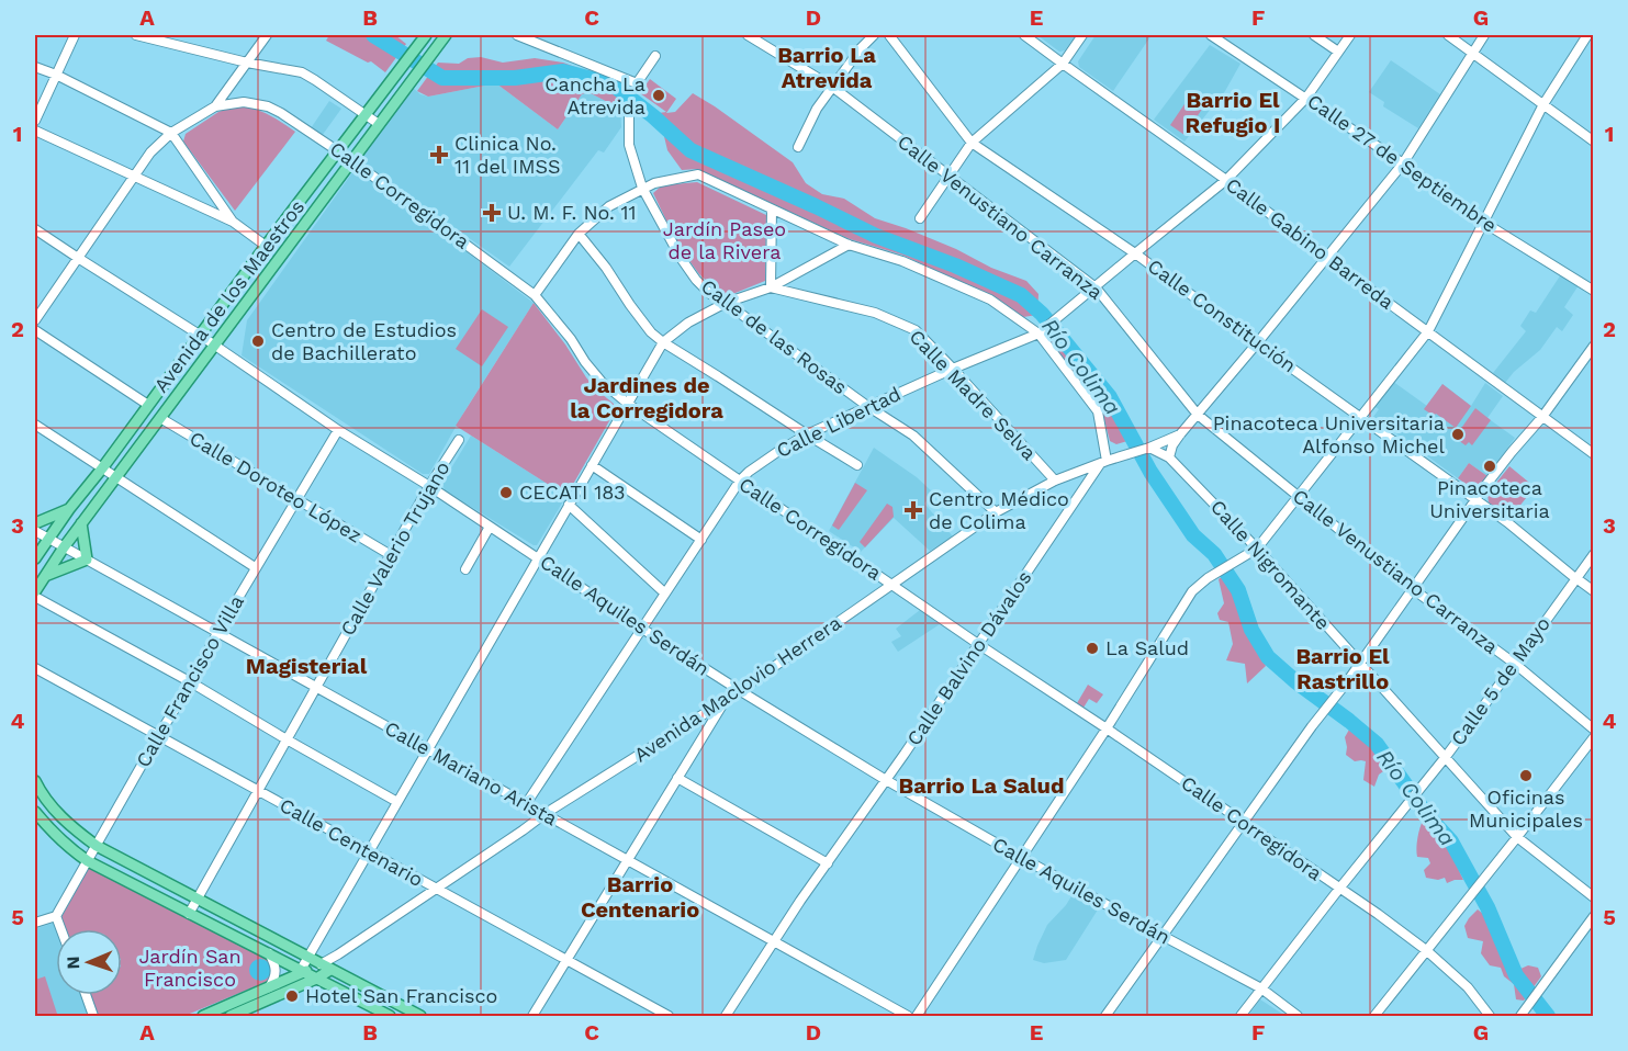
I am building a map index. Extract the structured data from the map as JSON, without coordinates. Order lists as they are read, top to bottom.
{
  "streets": {
    "main road": ["Avenida de los Maestros"],
    "street": [
      "Calle 27 de Septiembre",
      "Calle Corregidora",
      "Calle Venustiano Carranza",
      "Calle Gabino Barreda",
      "Calle Constitución",
      "Calle de las Rosas",
      "Calle Madre Selva",
      "Calle Libertad",
      "Calle Doroteo López",
      "Calle Valerio Trujano",
      "Calle Nigromante",
      "Calle Aquiles Serdán",
      "Calle Balvino Dávalos",
      "Calle Francisco Villa",
      "Calle 5 de Mayo",
      "Avenida Maclovio Herrera",
      "Calle Mariano Arista",
      "Calle Centenario"
    ]
  },
  "crossings": [
    ["Calle 27 de Septiembre", "Calle Libertad"],
    ["Calle Corregidora", "Avenida de los Maestros"],
    ["Calle Corregidora", "Calle Libertad"],
    ["Calle Corregidora", "Calle Balvino Dávalos"],
    ["Calle Corregidora", "Calle 5 de Mayo"],
    ["Calle Corregidora", "Avenida Maclovio Herrera"],
    ["Calle Venustiano Carranza", "Calle Libertad"],
    ["Calle Venustiano Carranza", "Calle 5 de Mayo"],
    ["Calle Gabino Barreda", "Calle Libertad"],
    ["Avenida de los Maestros", "Calle Doroteo López"],
    ["Avenida de los Maestros", "Calle Aquiles Serdán"],
    ["Avenida de los Maestros", "Calle Mariano Arista"],
    ["Calle Constitución", "Calle Libertad"],
    ["Calle Constitución", "Calle 5 de Mayo"],
    ["Calle de las Rosas", "Calle Libertad"],
    ["Calle de las Rosas", "Avenida Maclovio Herrera"],
    ["Calle Madre Selva", "Calle Libertad"],
    ["Calle Madre Selva", "Avenida Maclovio Herrera"],
    ["Calle Libertad", "Calle Aquiles Serdán"],
    ["Calle Libertad", "Calle Mariano Arista"],
    ["Calle Doroteo López", "Calle Valerio Trujano"],
    ["Calle Doroteo López", "Calle Francisco Villa"],
    ["Calle Valerio Trujano", "Calle Aquiles Serdán"],
    ["Calle Valerio Trujano", "Calle Mariano Arista"],
    ["Calle Valerio Trujano", "Calle Centenario"],
    ["Calle Nigromante", "Calle 5 de Mayo"],
    ["Calle Nigromante", "Avenida Maclovio Herrera"],
    ["Calle Aquiles Serdán", "Calle Balvino Dávalos"],
    ["Calle Aquiles Serdán", "Calle Francisco Villa"],
    ["Calle Aquiles Serdán", "Avenida Maclovio Herrera"],
    ["Calle Balvino Dávalos", "Avenida Maclovio Herrera"],
    ["Calle Balvino Dávalos", "Calle Mariano Arista"],
    ["Calle Francisco Villa", "Calle Mariano Arista"],
    ["Calle Francisco Villa", "Calle Centenario"],
    ["Avenida Maclovio Herrera", "Calle Mariano Arista"],
    ["Avenida Maclovio Herrera", "Calle Centenario"]
  ],
  "districts": [
    "Barrio La Atrevida",
    "Barrio El Refugio I",
    "Jardines de la Corregidora",
    "Barrio El Rastrillo",
    "Magisterial",
    "Barrio La Salud",
    "Barrio Centenario"
  ],
  "water": ["Río Colima"],
  "parks": ["Jardín Paseo de la Rivera", "Jardín San Francisco"],
  "places": {
    "other": [
      "Cancha La Atrevida",
      "Centro de Estudios de Bachillerato",
      "Pinacoteca Universitaria Alfonso Michel",
      "Pinacoteca Universitaria",
      "CECATI 183",
      "La Salud",
      "Oficinas Municipales",
      "Hotel San Francisco"
    ],
    "health": ["Clinica No. 11 del IMSS", "U. M. F. No. 11", "Centro Médico de Colima"]
  },
  "north": "left",
  "grid": {
    "columns": [
      "A",
      "B",
      "C",
      "D",
      "E",
      "F",
      "G"
    ],
    "rows": [
      "1",
      "2",
      "3",
      "4",
      "5"
    ]
  }
}
